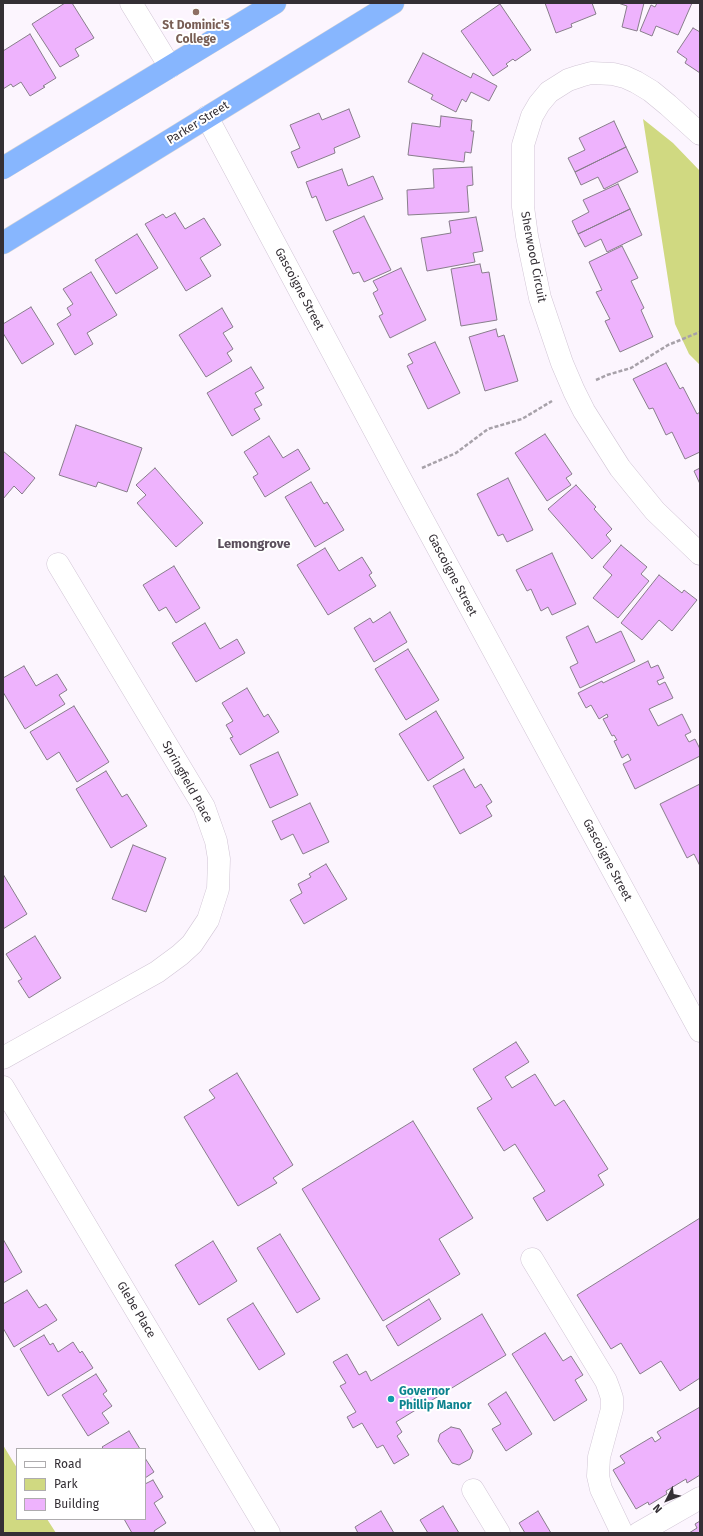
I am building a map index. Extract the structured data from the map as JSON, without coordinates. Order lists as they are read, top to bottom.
{
  "streets": {
    "highway": ["Parker Street"],
    "street": [
      "Sherwood Circuit",
      "Gascoigne Street",
      "Springfield Place",
      "Glebe Place"
    ]
  },
  "crossings": [
    ["Parker Street", "Gascoigne Street"]
  ],
  "districts": ["Lemongrove"],
  "places": ["St Dominic's College", "Governor Phillip Manor"],
  "legend": ["Road", "Park", "Building"],
  "north": "bottom left"
}
